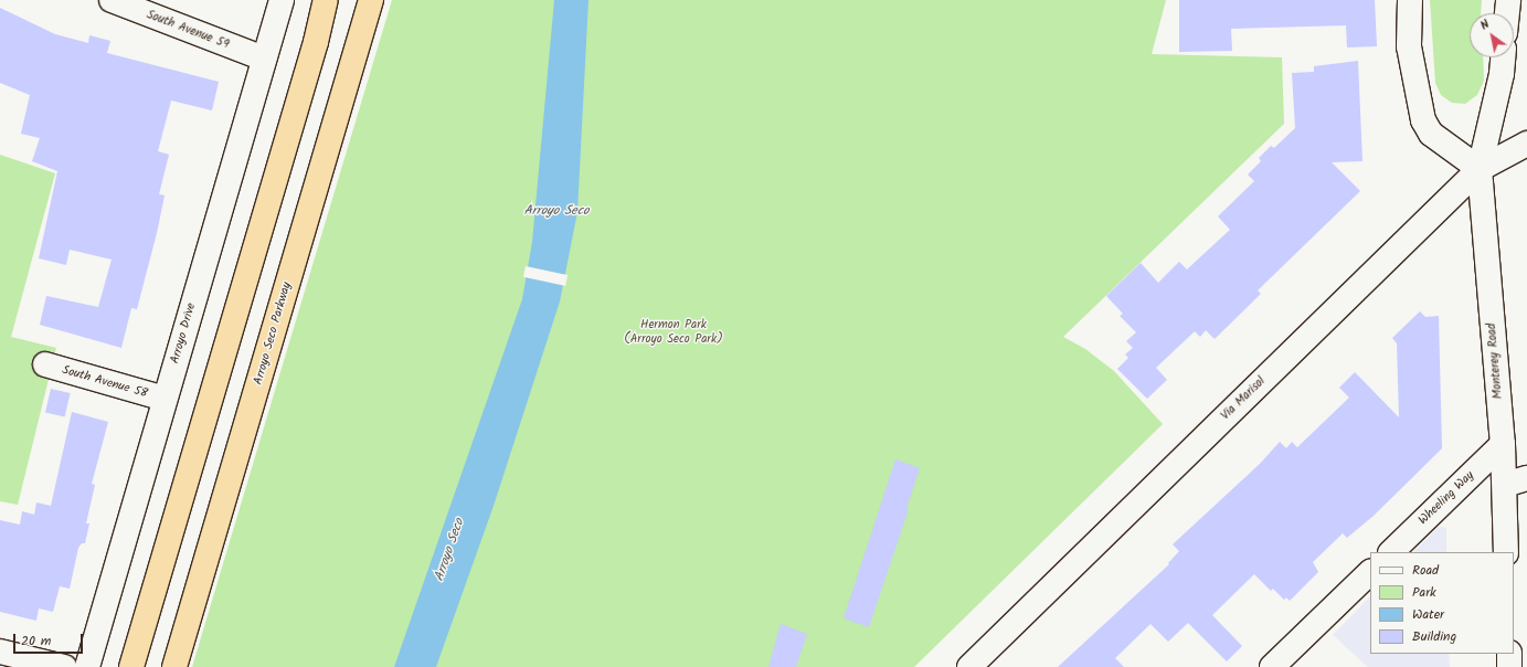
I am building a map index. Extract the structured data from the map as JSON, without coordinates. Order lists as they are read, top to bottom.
{
  "streets": {
    "highway": ["Arroyo Seco Parkway"],
    "street": [
      "South Avenue 59",
      "Arroyo Drive",
      "Monterey Road",
      "South Avenue 58",
      "Via Marisol",
      "Wheeling Way"
    ]
  },
  "crossings": [
    ["South Avenue 59", "Arroyo Drive"],
    ["Arroyo Drive", "South Avenue 58"],
    ["Monterey Road", "Via Marisol"],
    ["Monterey Road", "Wheeling Way"]
  ],
  "water": ["Arroyo Seco"],
  "parks": ["Hermon Park (Arroyo Seco Park)"],
  "legend": [
    "Road",
    "Park",
    "Water",
    "Building"
  ],
  "scale_bar": "20 m",
  "north": "top left"
}
